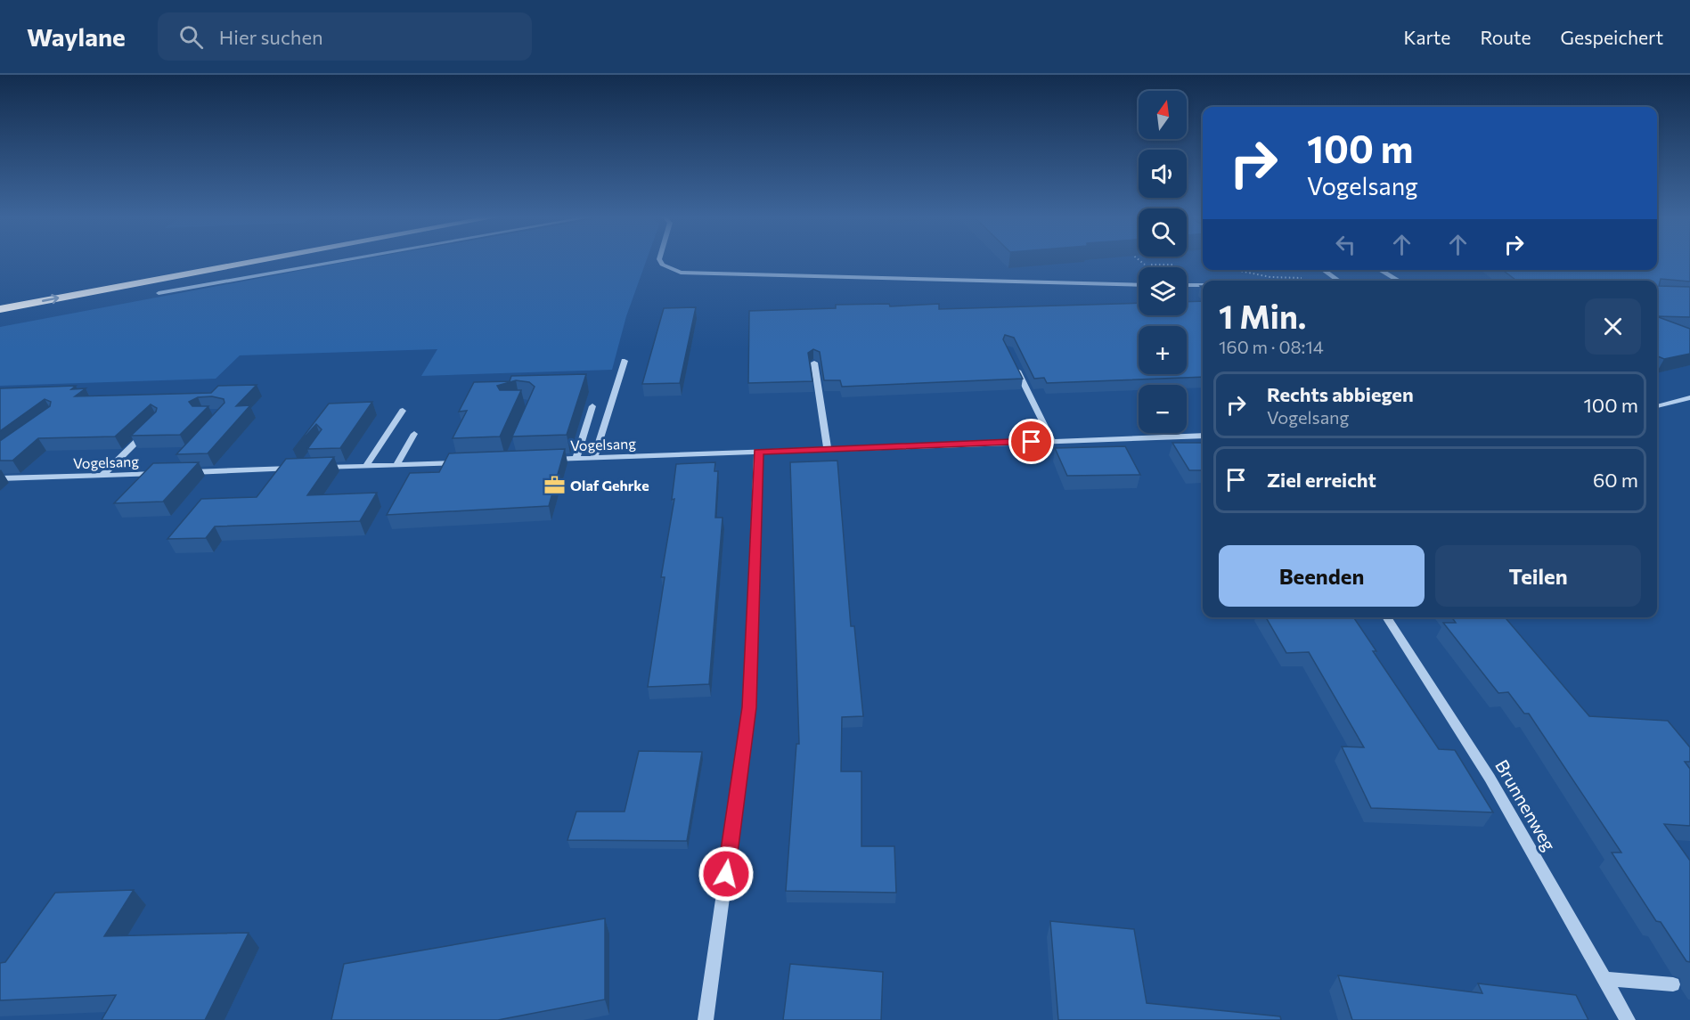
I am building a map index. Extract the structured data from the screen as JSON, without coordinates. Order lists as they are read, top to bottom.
{
  "streets": {
    "street": ["Vogelsang", "Brunnenweg"]
  },
  "places": {
    "office": ["Olaf Gehrke"]
  },
  "north": "top",
  "page": {
    "header": "Waylane",
    "search": "Hier suchen",
    "nav": ["Karte", "Route", "Gespeichert"],
    "map_buttons": ["+", "−"],
    "turn": ["100 m", "Vogelsang"],
    "heading": ["1 Min.", "160 m · 08:14"],
    "list": [
      {
        "name": "Rechts abbiegen",
        "note": "Vogelsang",
        "value": "100 m"
      },
      {
        "name": "Ziel erreicht",
        "value": "60 m"
      }
    ],
    "buttons": ["Beenden", "Teilen"]
  }
}
